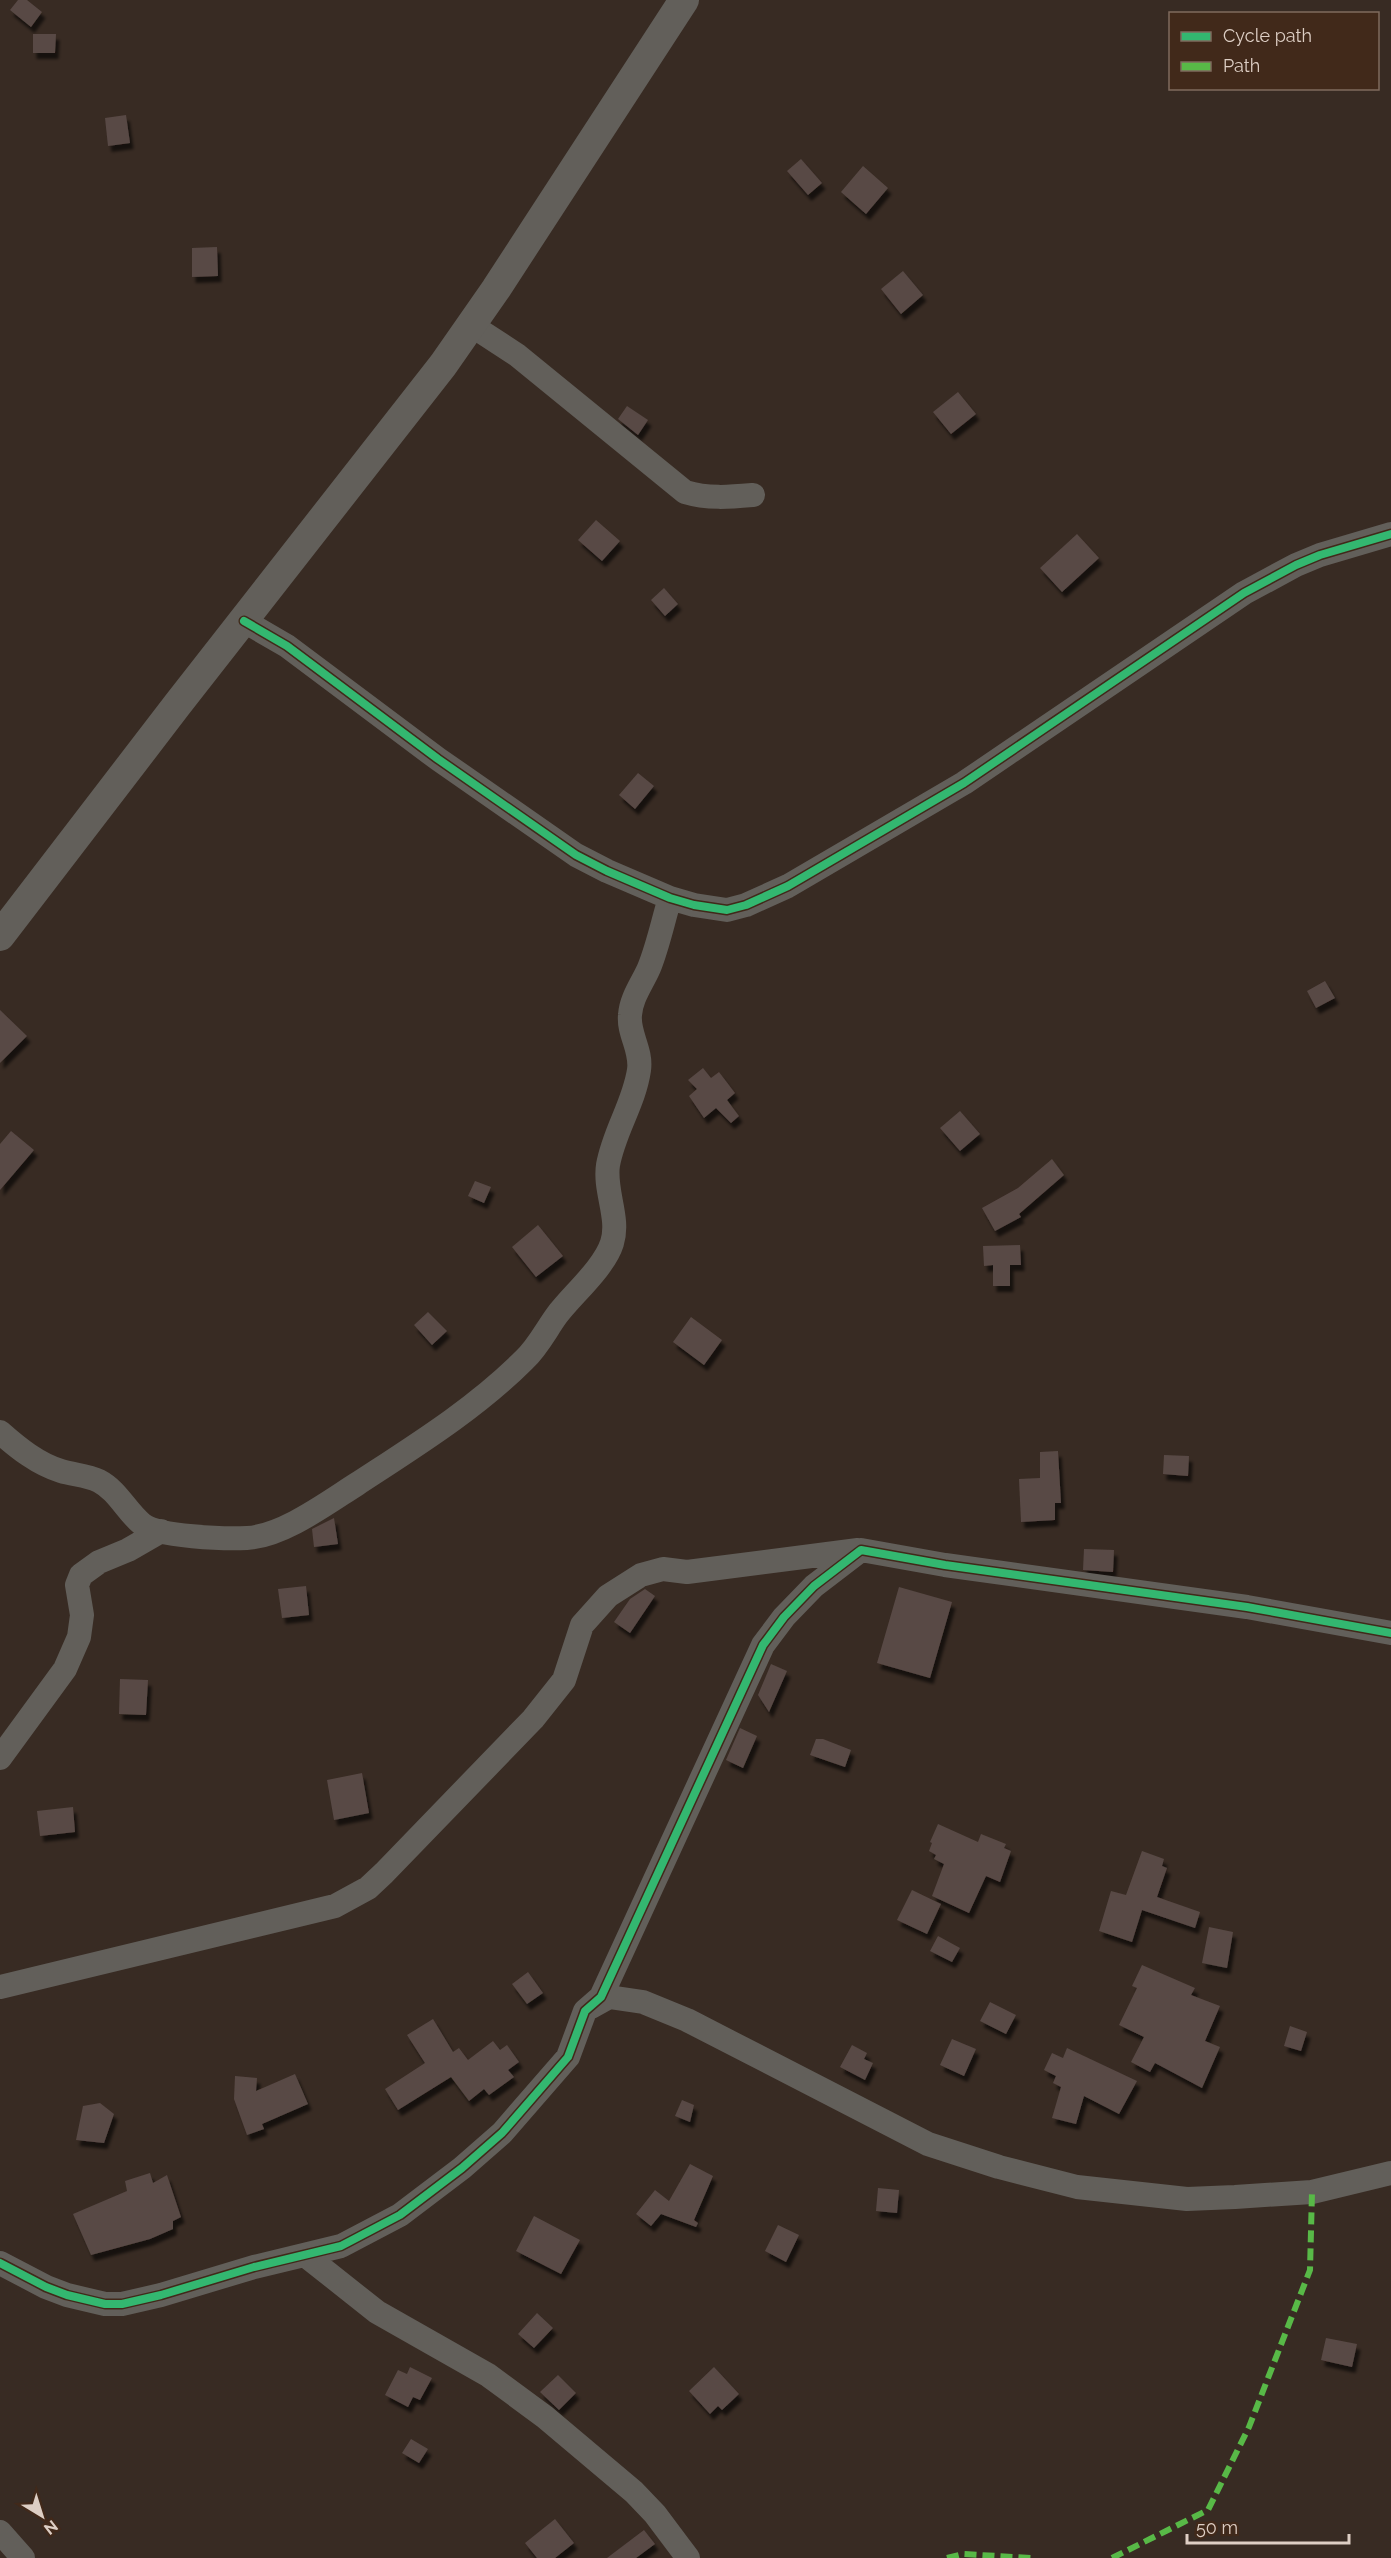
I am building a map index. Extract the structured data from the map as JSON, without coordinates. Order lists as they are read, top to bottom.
{
  "legend": ["Cycle path", "Path"],
  "scale_bar": "50 m",
  "north": "bottom right"
}
